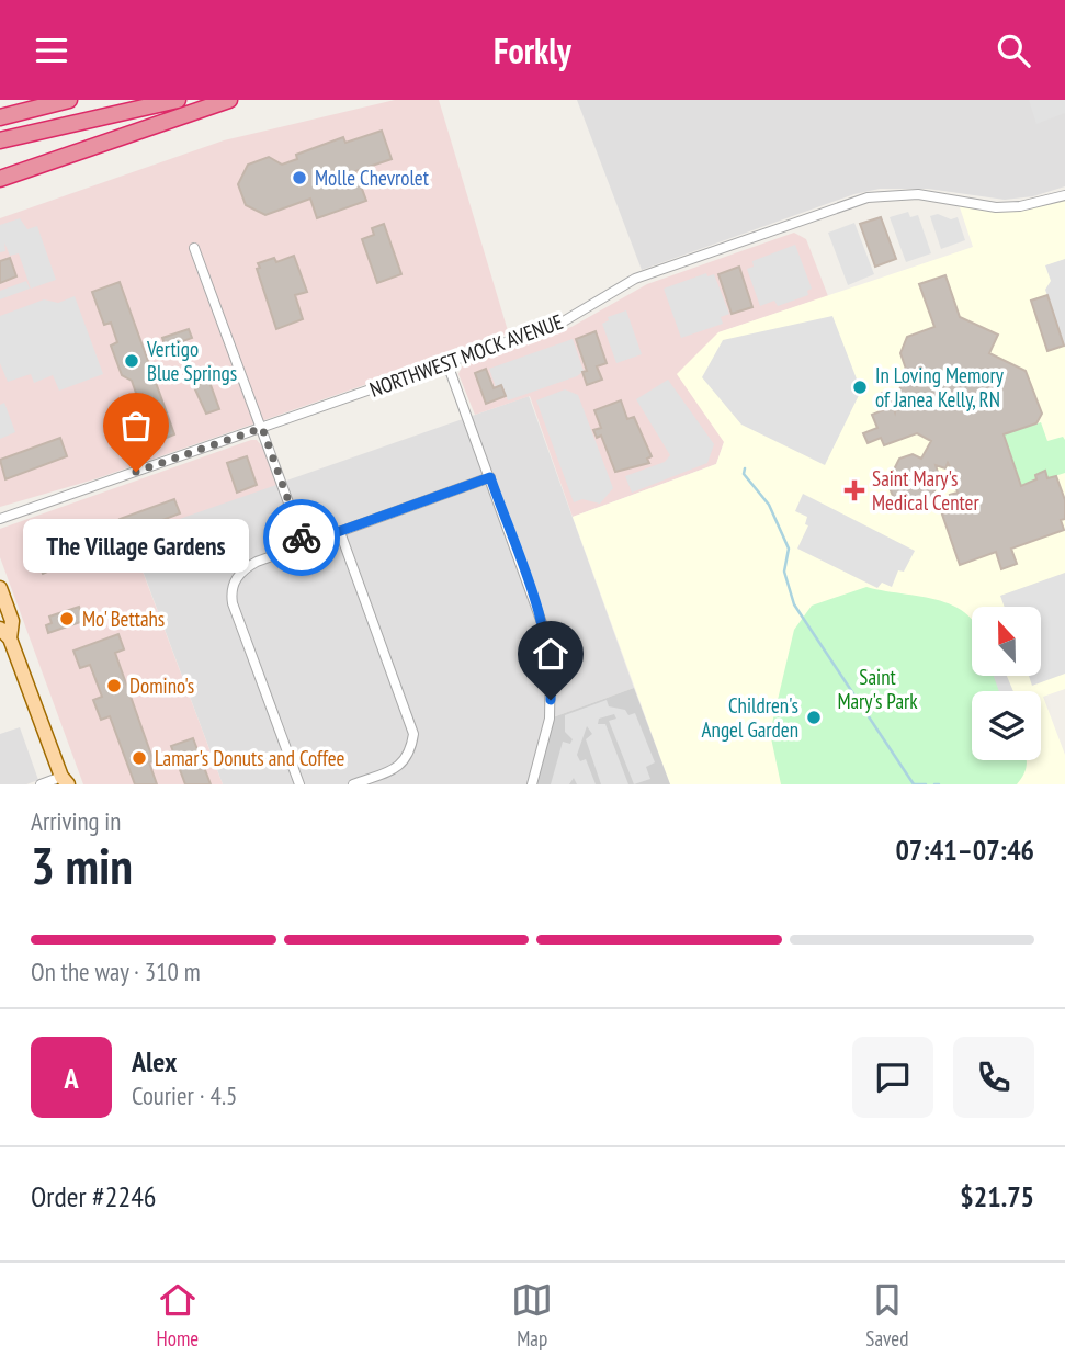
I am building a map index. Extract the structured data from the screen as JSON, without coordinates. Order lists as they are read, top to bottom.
{
  "streets": {
    "street": ["NORTHWEST MOCK AVENUE"]
  },
  "parks": ["Saint Mary's Park"],
  "places": {
    "other": [
      "Molle Chevrolet",
      "Vertigo Blue Springs",
      "In Loving Memory of Janea Kelly, RN",
      "The Village Gardens",
      "Mo' Bettahs",
      "Domino's",
      "Children's Angel Garden",
      "Lamar's Donuts and Coffee"
    ],
    "health": ["Saint Mary's Medical Center"]
  },
  "north": "top",
  "page": {
    "header": "Forkly",
    "bubble": "The Village Gardens",
    "heading": ["3 min", "Arriving in", "07:41–07:46"],
    "panel": [
      "Alex",
      "Courier · 4.5",
      "Order #2246",
      "$21.75"
    ],
    "bar": "On the way · 310 m",
    "round": "A",
    "tabs": ["Home", "Map", "Saved"]
  }
}
